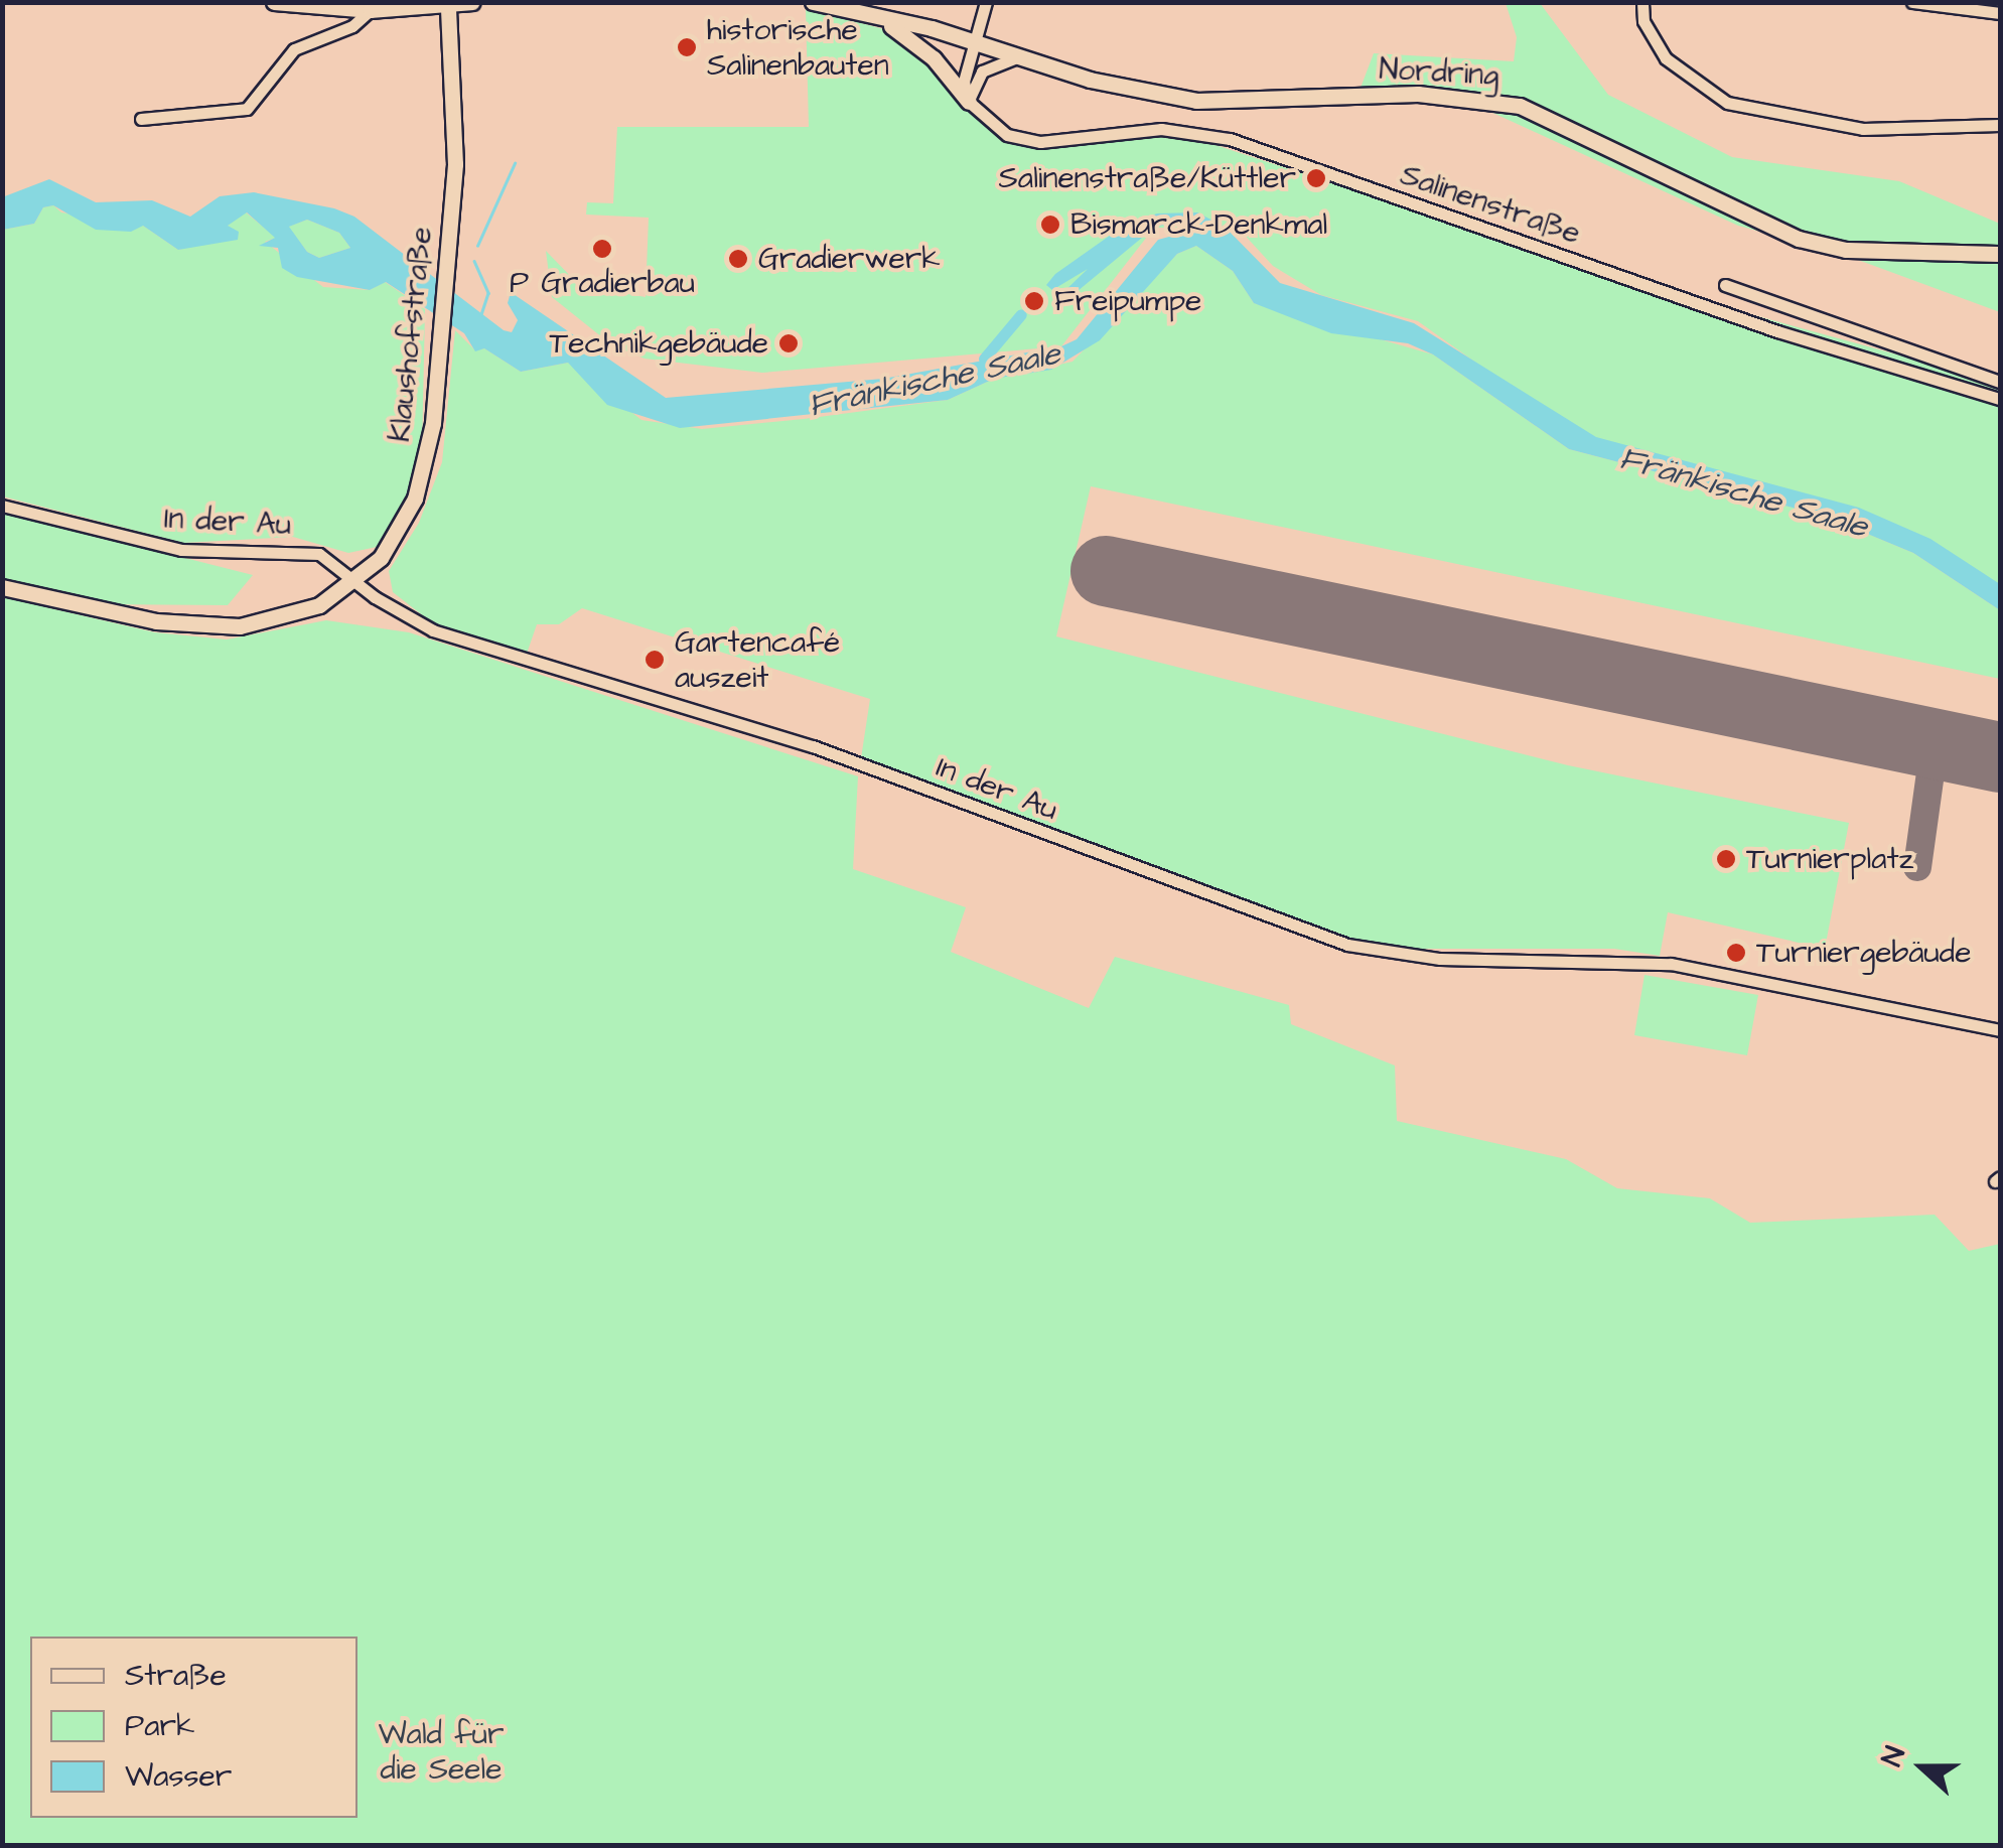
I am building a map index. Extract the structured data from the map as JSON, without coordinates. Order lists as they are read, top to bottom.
{
  "streets": {
    "main road": ["Nordring", "Klaushofstraße"],
    "street": ["Salinenstraße", "In der Au"]
  },
  "crossings": [
    ["Klaushofstraße", "In der Au"]
  ],
  "water": ["Fränkische Saale"],
  "parks": ["Wald für die Seele"],
  "places": [
    "historische Salinenbauten",
    "Salinenstraße/Küttler",
    "Bismarck-Denkmal",
    "P Gradierbau",
    "Gradierwerk",
    "Freipumpe",
    "Technikgebäude",
    "Gartencafé auszeit",
    "Turnierplatz",
    "Turniergebäude"
  ],
  "legend": ["Straße", "Park", "Wasser"],
  "north": "left"
}
